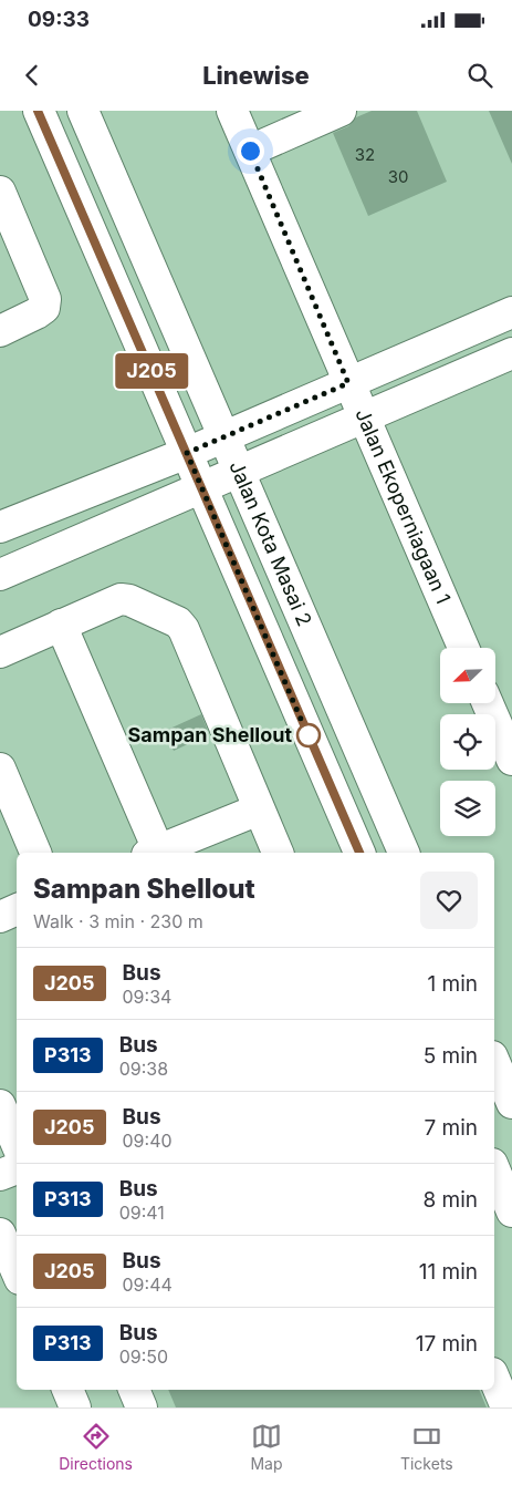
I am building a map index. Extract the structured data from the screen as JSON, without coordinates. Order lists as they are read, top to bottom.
{
  "streets": {
    "street": ["Jalan Ekoperniagaan 1", "Jalan Kota Masai 2"]
  },
  "places": ["Sampan Shellout"],
  "lines": ["bus line J205"],
  "house_numbers": ["32", "30"],
  "north": "bottom left",
  "page": {
    "status": "09:33",
    "header": "Linewise",
    "on_map": "J205",
    "heading": ["Sampan Shellout", "Walk · 3 min · 230 m"],
    "list": [
      {
        "mark": "J205",
        "name": "Bus",
        "note": "09:34",
        "value": "1 min"
      },
      {
        "mark": "P313",
        "name": "Bus",
        "note": "09:38",
        "value": "5 min"
      },
      {
        "mark": "J205",
        "name": "Bus",
        "note": "09:40",
        "value": "7 min"
      },
      {
        "mark": "P313",
        "name": "Bus",
        "note": "09:41",
        "value": "8 min"
      },
      {
        "mark": "J205",
        "name": "Bus",
        "note": "09:44",
        "value": "11 min"
      },
      {
        "mark": "P313",
        "name": "Bus",
        "note": "09:50",
        "value": "17 min"
      }
    ],
    "tabs": ["Directions", "Map", "Tickets"]
  }
}
